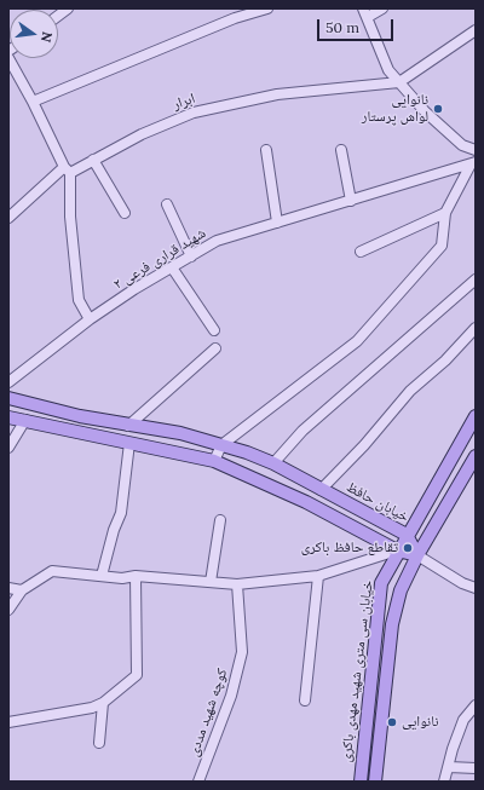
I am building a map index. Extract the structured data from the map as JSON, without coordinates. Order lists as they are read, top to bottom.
{
  "streets": {
    "main road": ["خیابان حافظ", "خیابان سی متری شهید مهدی باکری"],
    "street": ["ابرار", "شهید قراری فرعی ۲", "کوچه شهید مددی"]
  },
  "crossings": [
    ["خیابان حافظ", "خیابان سی متری شهید مهدی باکری"]
  ],
  "places": ["نانوایی لواش پرستار", "تقاطع حافظ باکری", "نانوایی"],
  "scale_bar": "50 m",
  "north": "right"
}
